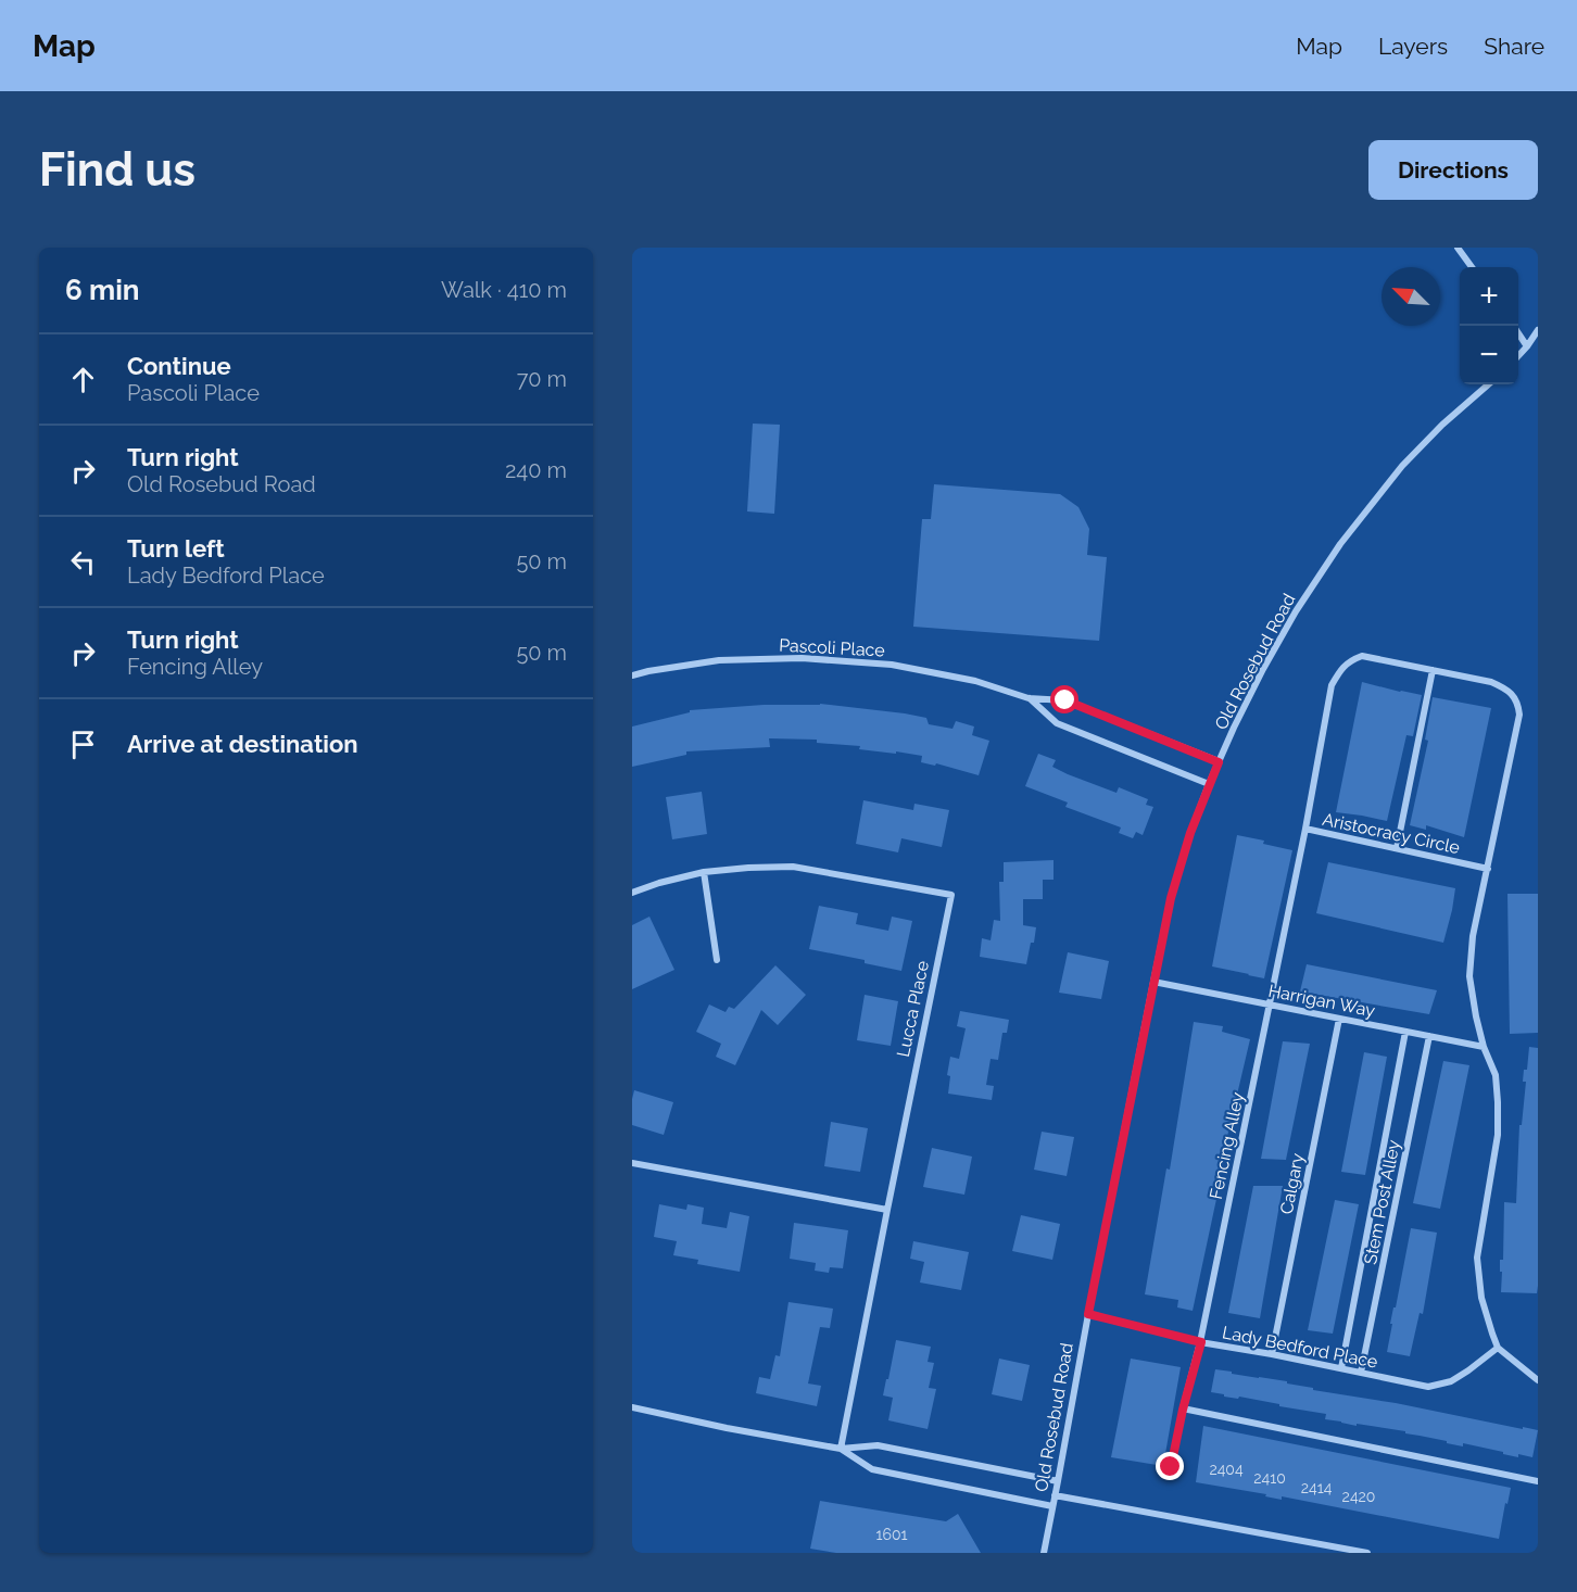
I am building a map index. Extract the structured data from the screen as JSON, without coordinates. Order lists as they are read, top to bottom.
{
  "streets": {
    "street": [
      "Pascoli Place",
      "Old Rosebud Road",
      "Aristocracy Circle",
      "Harrigan Way",
      "Lucca Place",
      "Fencing Alley",
      "Calgary",
      "Stem Post Alley",
      "Lady Bedford Place"
    ]
  },
  "crossings": [
    ["Pascoli Place", "Old Rosebud Road"],
    ["Old Rosebud Road", "Harrigan Way"],
    ["Old Rosebud Road", "Lady Bedford Place"],
    ["Aristocracy Circle", "Harrigan Way"],
    ["Aristocracy Circle", "Fencing Alley"],
    ["Aristocracy Circle", "Lady Bedford Place"],
    ["Harrigan Way", "Fencing Alley"],
    ["Harrigan Way", "Calgary"],
    ["Harrigan Way", "Stem Post Alley"],
    ["Fencing Alley", "Lady Bedford Place"],
    ["Calgary", "Lady Bedford Place"],
    ["Stem Post Alley", "Lady Bedford Place"]
  ],
  "house_numbers": [
    "2404",
    "2410",
    "2414",
    "2420",
    "1601"
  ],
  "north": "top left",
  "page": {
    "header": "Map",
    "nav": ["Map", "Layers", "Share"],
    "buttons": "Directions",
    "title": "Find us",
    "heading": ["6 min", "Walk · 410 m"],
    "map_buttons": ["+", "−"],
    "list": [
      ["Continue", "Pascoli Place", "70 m"],
      ["Turn right", "Old Rosebud Road", "240 m"],
      ["Turn left", "Lady Bedford Place", "50 m"],
      ["Turn right", "Fencing Alley", "50 m"],
      "Arrive at destination"
    ]
  }
}
